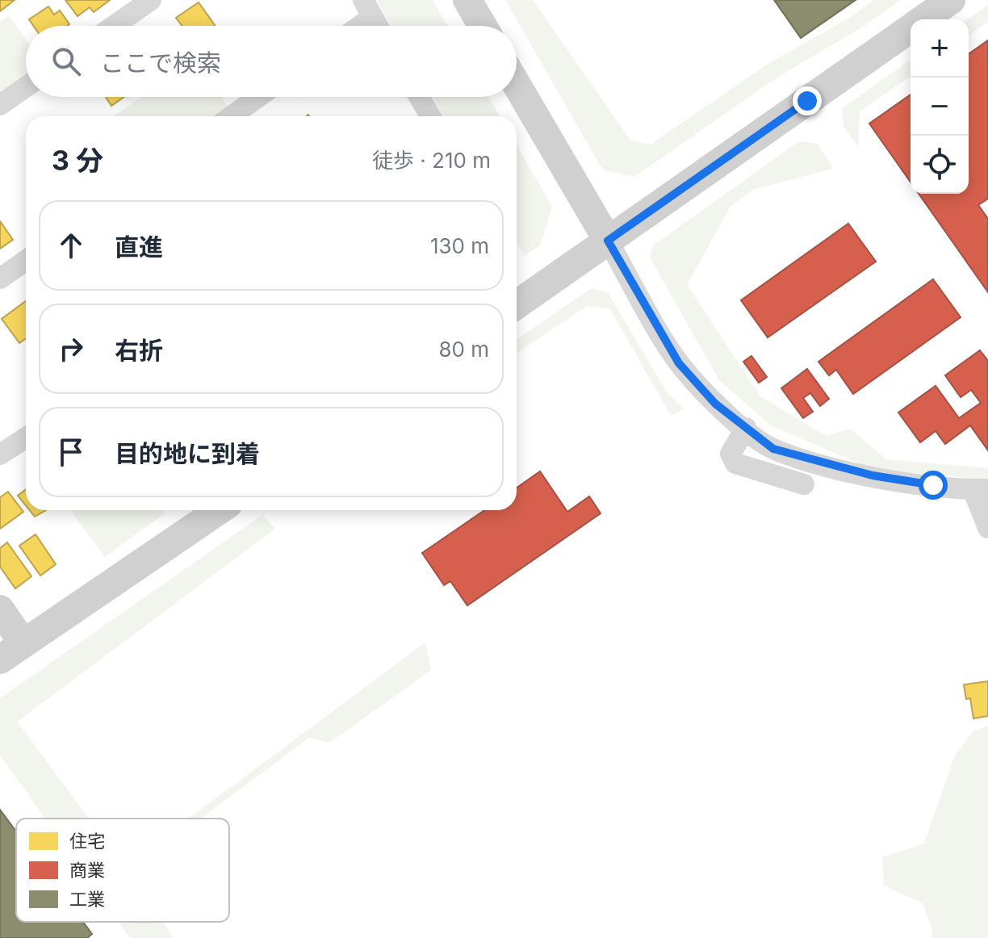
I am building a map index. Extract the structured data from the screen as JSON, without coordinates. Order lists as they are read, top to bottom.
{
  "legend": ["住宅", "商業", "工業"],
  "page": {
    "map_buttons": ["+", "−"],
    "search": "ここで検索",
    "heading": ["3 分", "徒歩 · 210 m"],
    "list": [
      ["直進", "130 m"],
      ["右折", "80 m"],
      "目的地に到着"
    ]
  }
}
